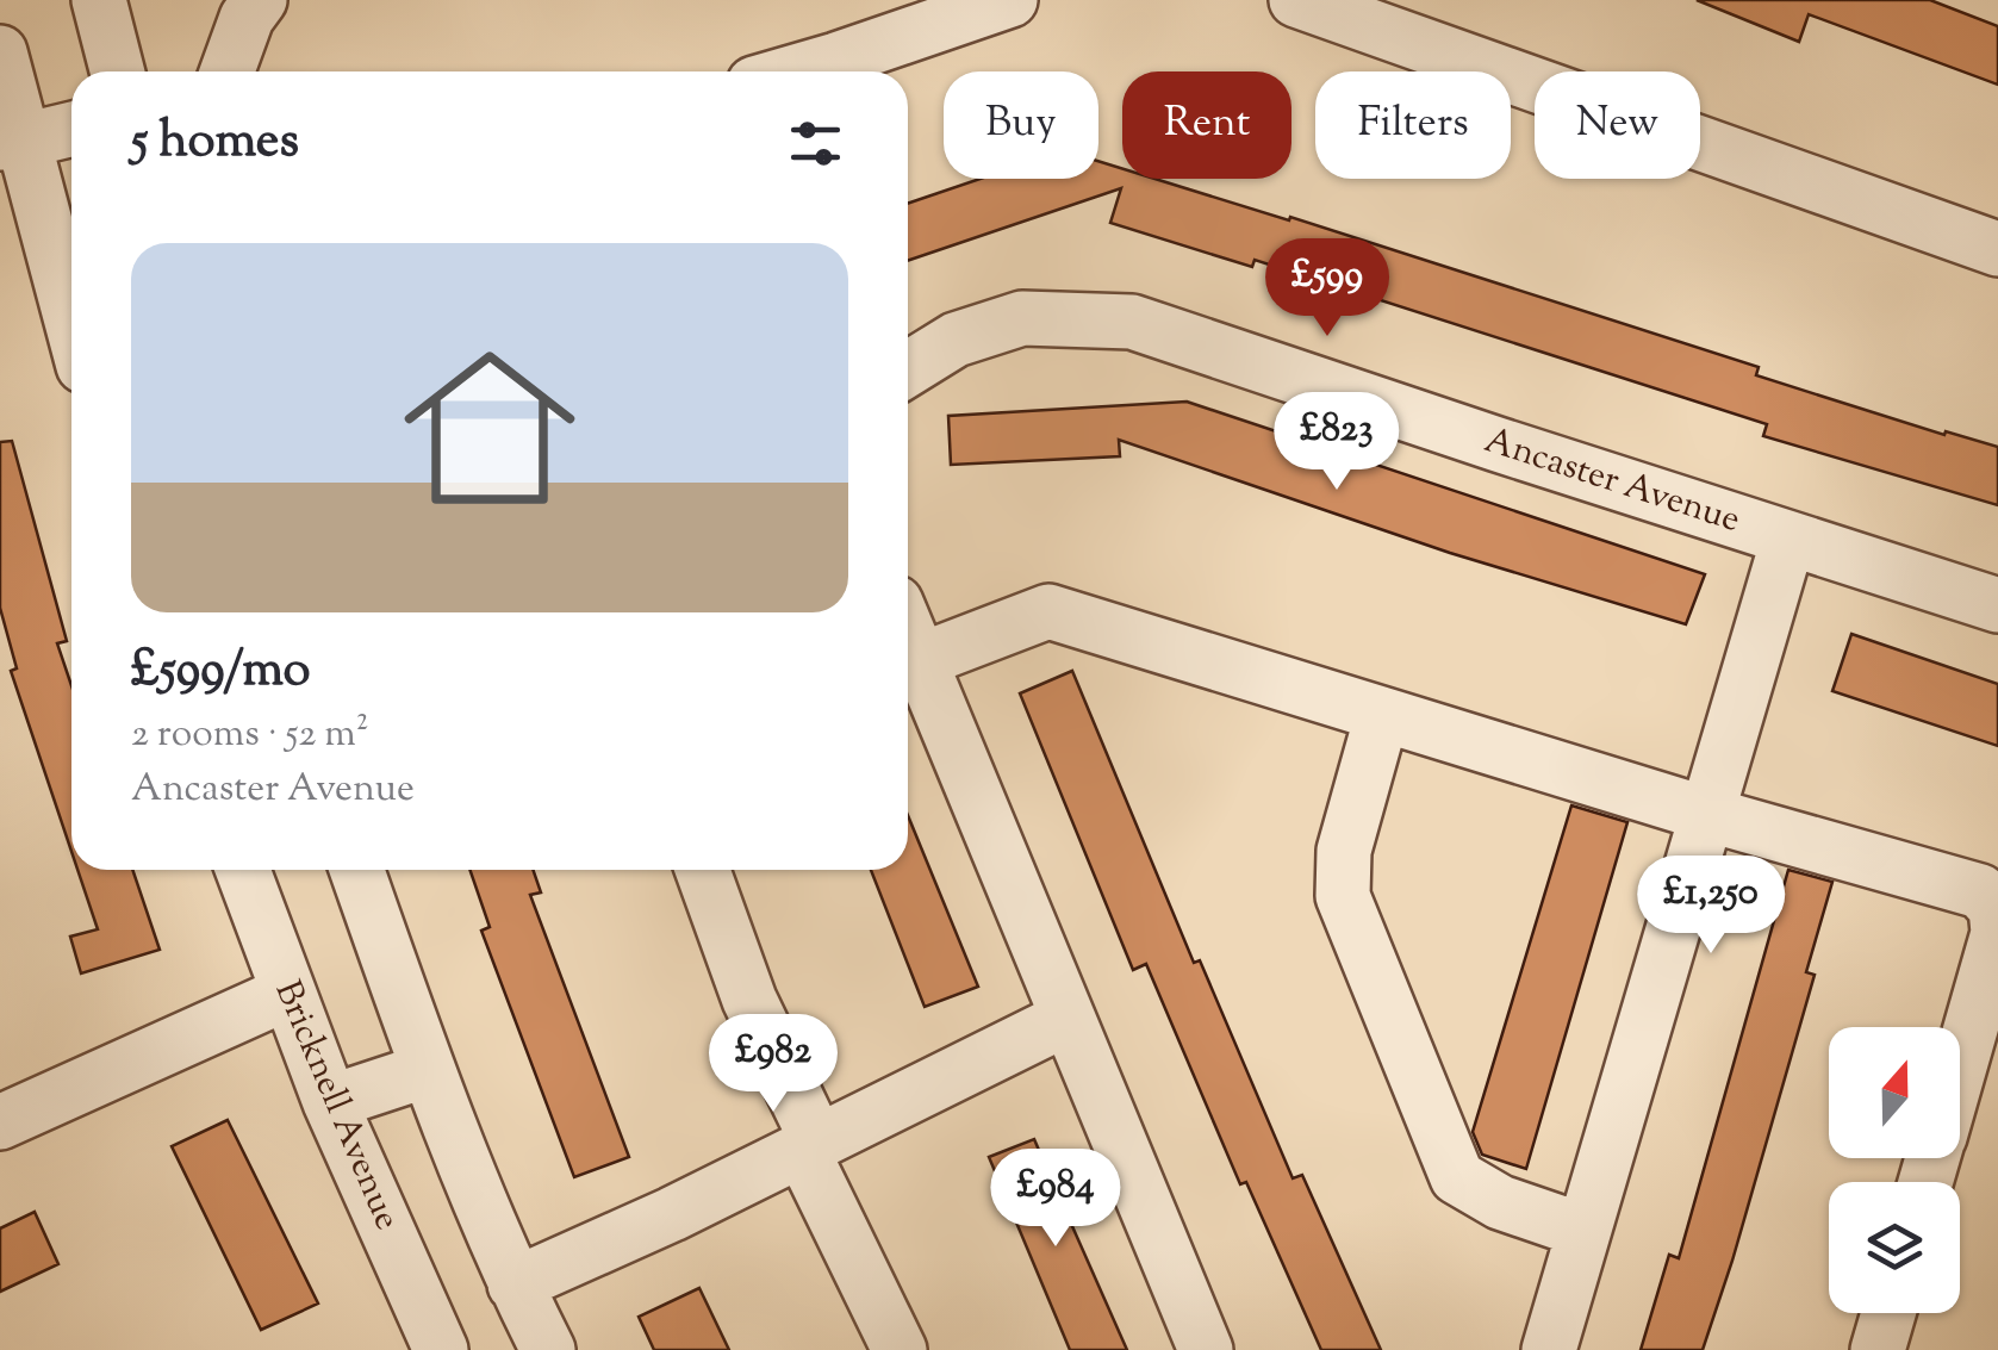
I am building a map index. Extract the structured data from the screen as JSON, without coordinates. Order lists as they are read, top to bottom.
{
  "streets": {
    "street": ["Ancaster Avenue", "Bricknell Avenue"]
  },
  "north": "top",
  "page": {
    "chip": [
      "Buy",
      "Rent",
      "Filters",
      "New"
    ],
    "heading": "5 homes",
    "list": [
      {
        "name": "£599/mo",
        "note": "2 rooms · 52 m² · Ancaster Avenue"
      }
    ],
    "price": [
      "£599",
      "£823",
      "£1,250",
      "£982",
      "£984"
    ]
  }
}
